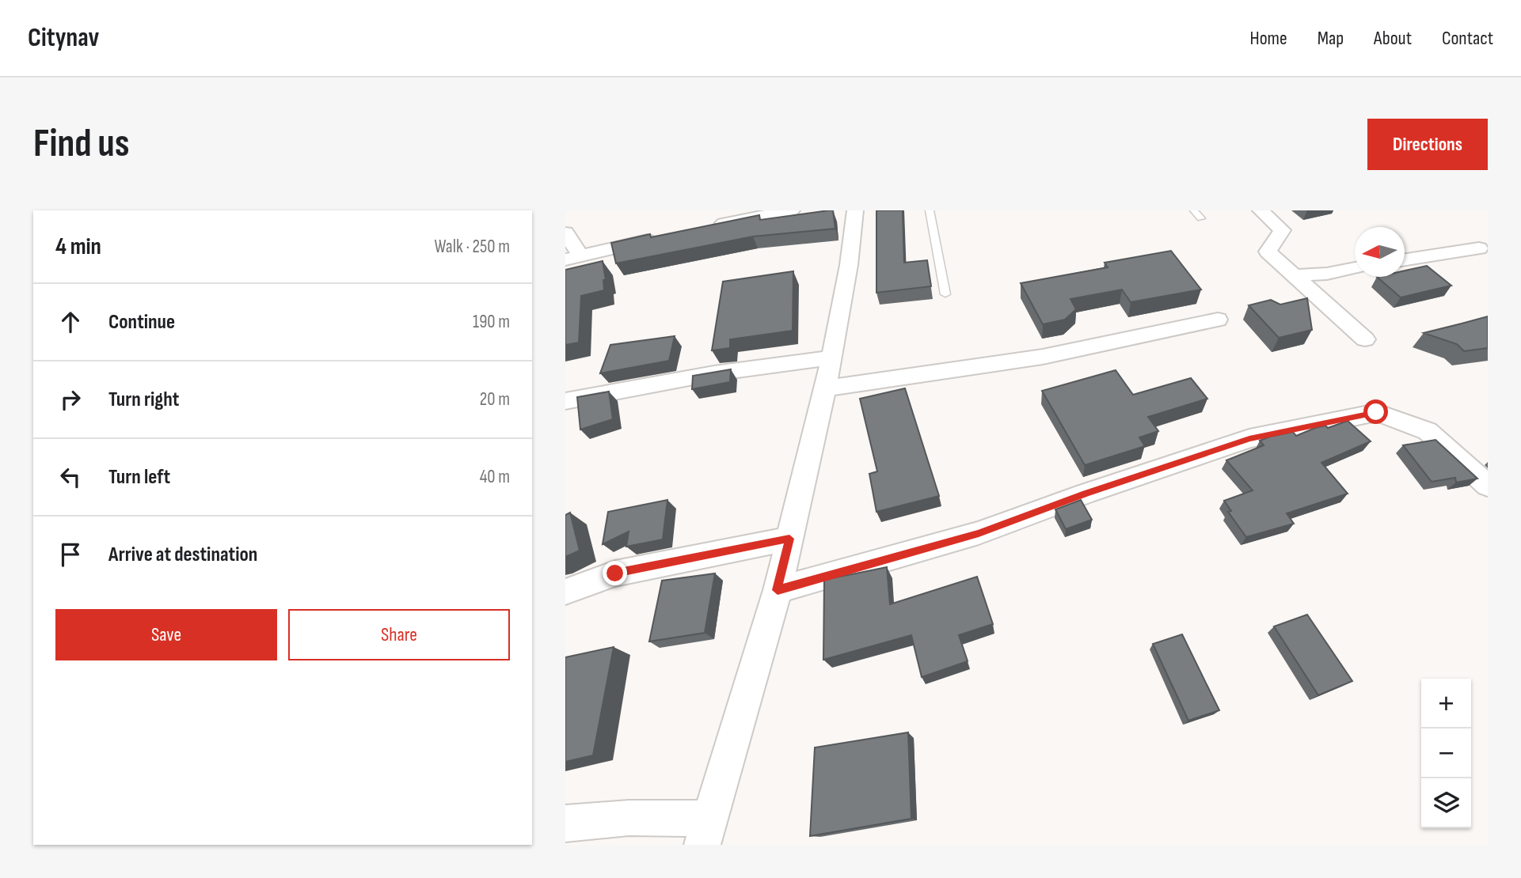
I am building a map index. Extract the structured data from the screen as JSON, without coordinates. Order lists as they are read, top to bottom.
{
  "north": "left",
  "page": {
    "header": "Citynav",
    "nav": [
      "Home",
      "Map",
      "About",
      "Contact"
    ],
    "buttons": [
      "Directions",
      ["Save", "Share"]
    ],
    "title": "Find us",
    "heading": ["4 min", "Walk · 250 m"],
    "list": [
      ["Continue", "190 m"],
      ["Turn right", "20 m"],
      ["Turn left", "40 m"],
      "Arrive at destination"
    ],
    "map_buttons": ["+", "−"]
  }
}
